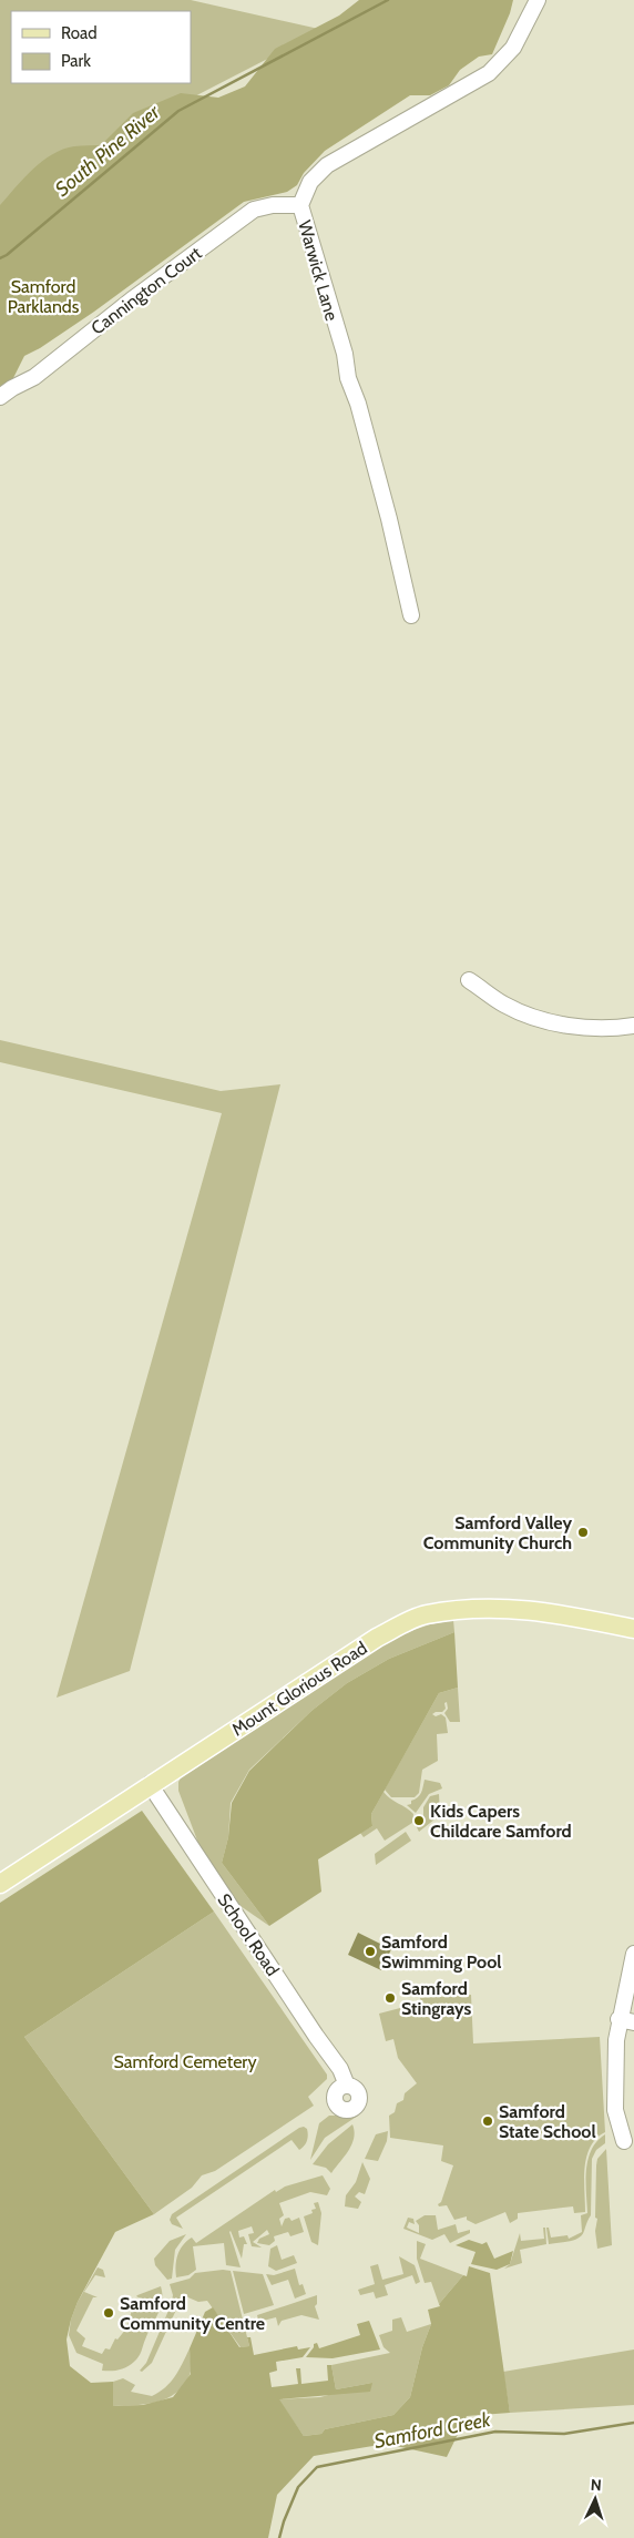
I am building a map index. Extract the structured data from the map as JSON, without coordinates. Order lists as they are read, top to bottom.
{
  "streets": {
    "main road": ["Mount Glorious Road"],
    "street": ["Warwick Lane", "Cannington Court", "School Road"]
  },
  "crossings": [
    ["Warwick Lane", "Cannington Court"],
    ["Mount Glorious Road", "School Road"]
  ],
  "water": ["South Pine River", "Samford Creek"],
  "parks": ["Samford Parklands", "Samford Cemetery"],
  "places": [
    "Samford Valley Community Church",
    "Kids Capers Childcare Samford",
    "Samford Swimming Pool",
    "Samford Stingrays",
    "Samford State School",
    "Samford Community Centre"
  ],
  "legend": ["Road", "Park"],
  "north": "top"
}
